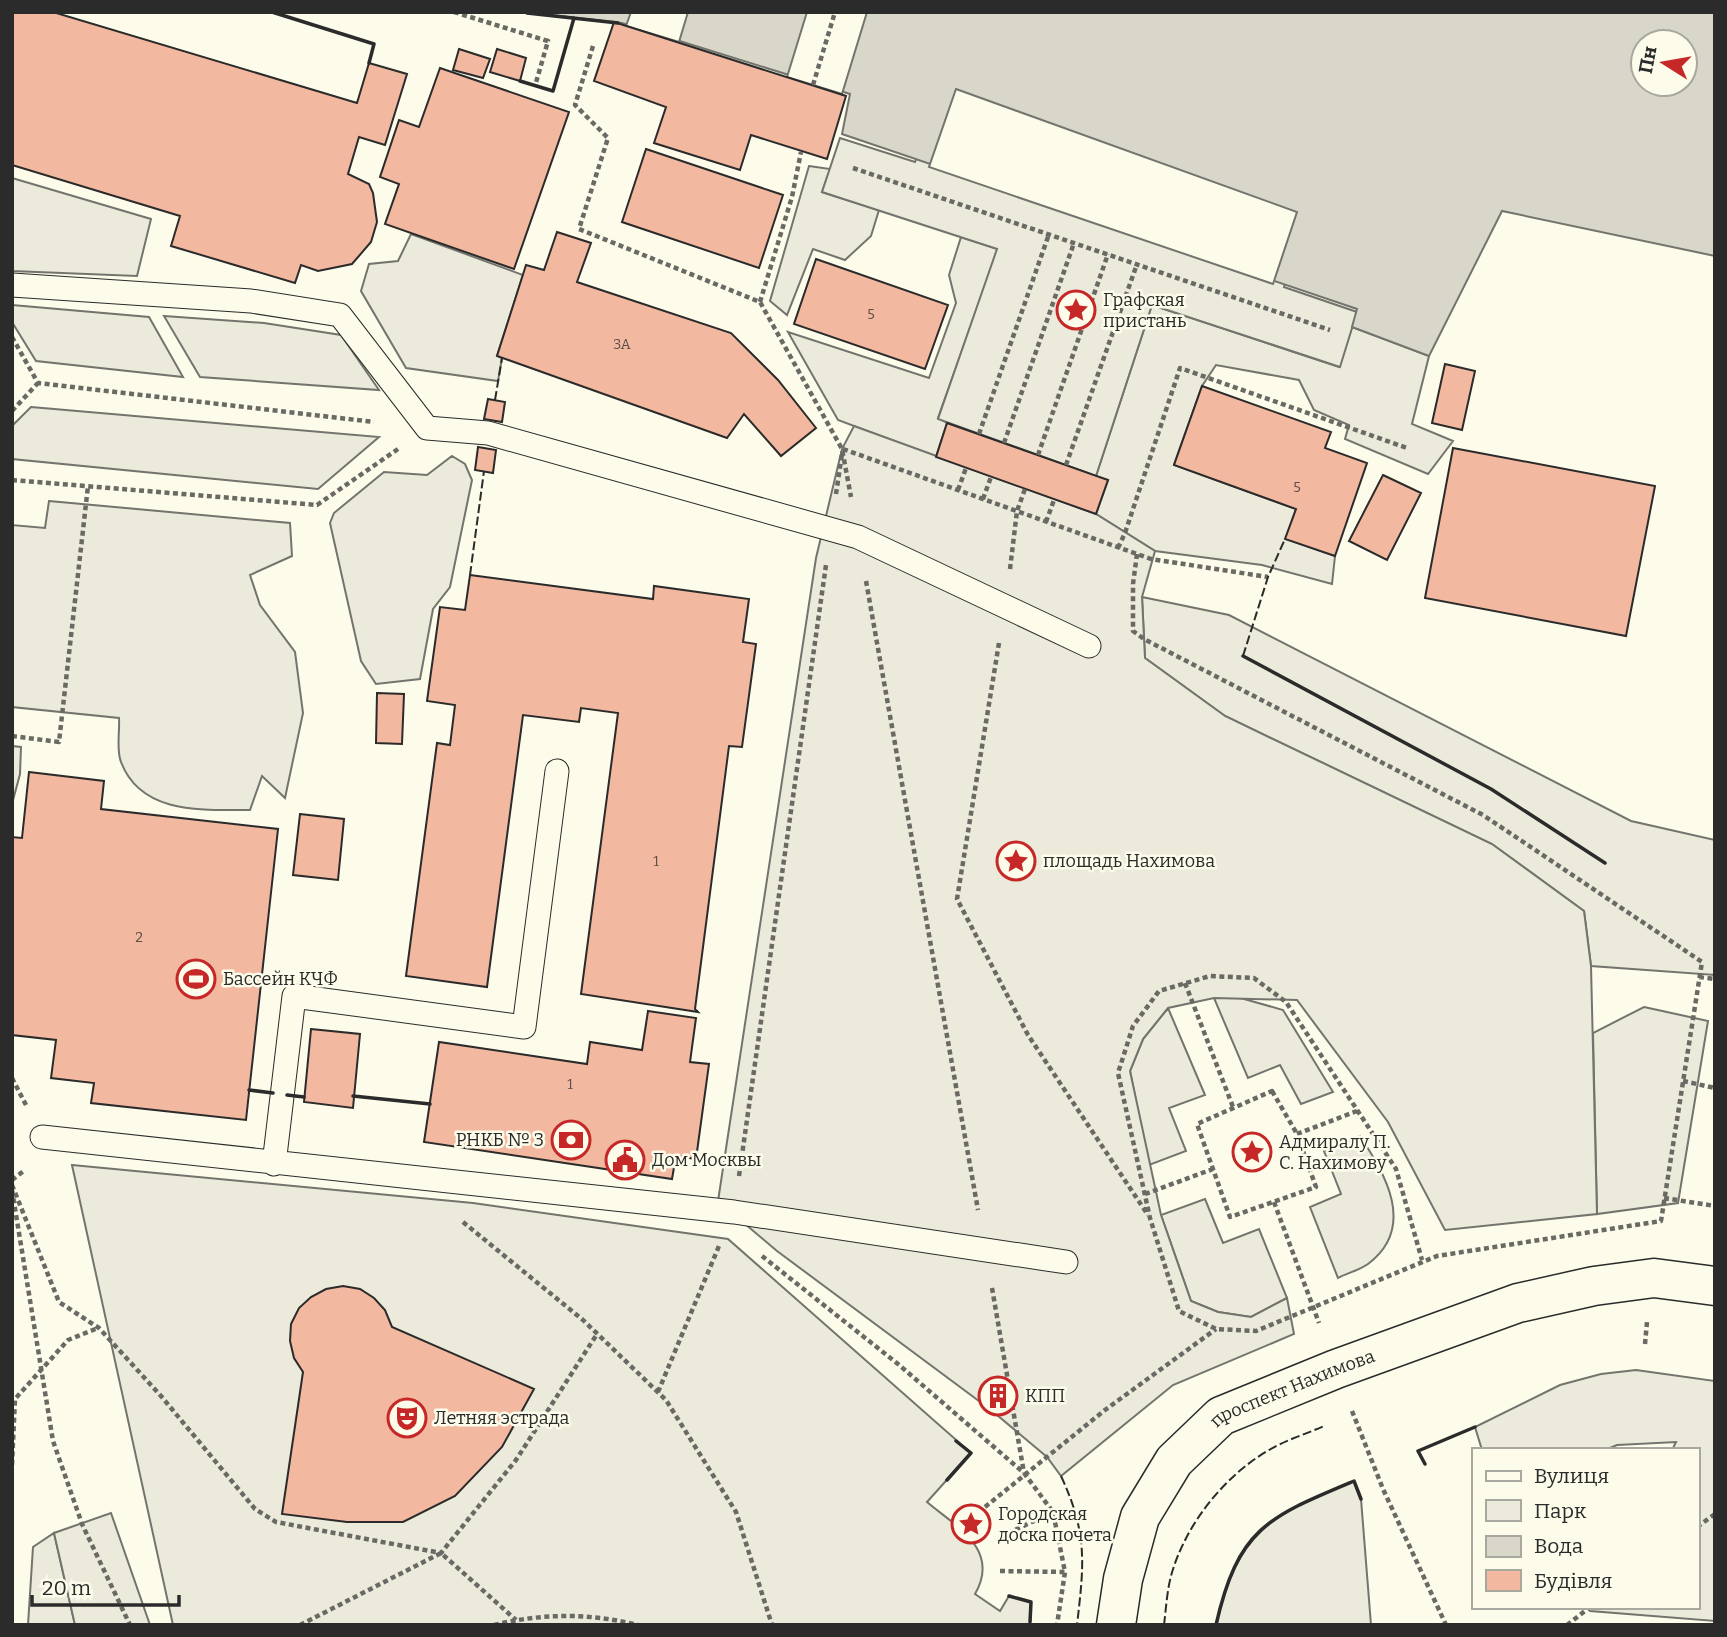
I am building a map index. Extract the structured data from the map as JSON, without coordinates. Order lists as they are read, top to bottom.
{
  "streets": {
    "main road": ["проспект Нахимова"]
  },
  "places": {
    "place": [
      "Графская пристань",
      "площадь Нахимова",
      "Адмиралу П. С. Нахимову",
      "Городская доска почета"
    ],
    "sports": ["Бассейн КЧФ"],
    "bank": ["РНКБ № 3"],
    "public building": ["Дом Москвы"],
    "building": ["КПП"],
    "theatre": ["Летняя эстрада"]
  },
  "house_numbers": [
    "5",
    "3А",
    "5",
    "1",
    "2",
    "1"
  ],
  "legend": [
    "Вулиця",
    "Парк",
    "Вода",
    "Будівля"
  ],
  "scale_bar": "20 m",
  "north": "left"
}
